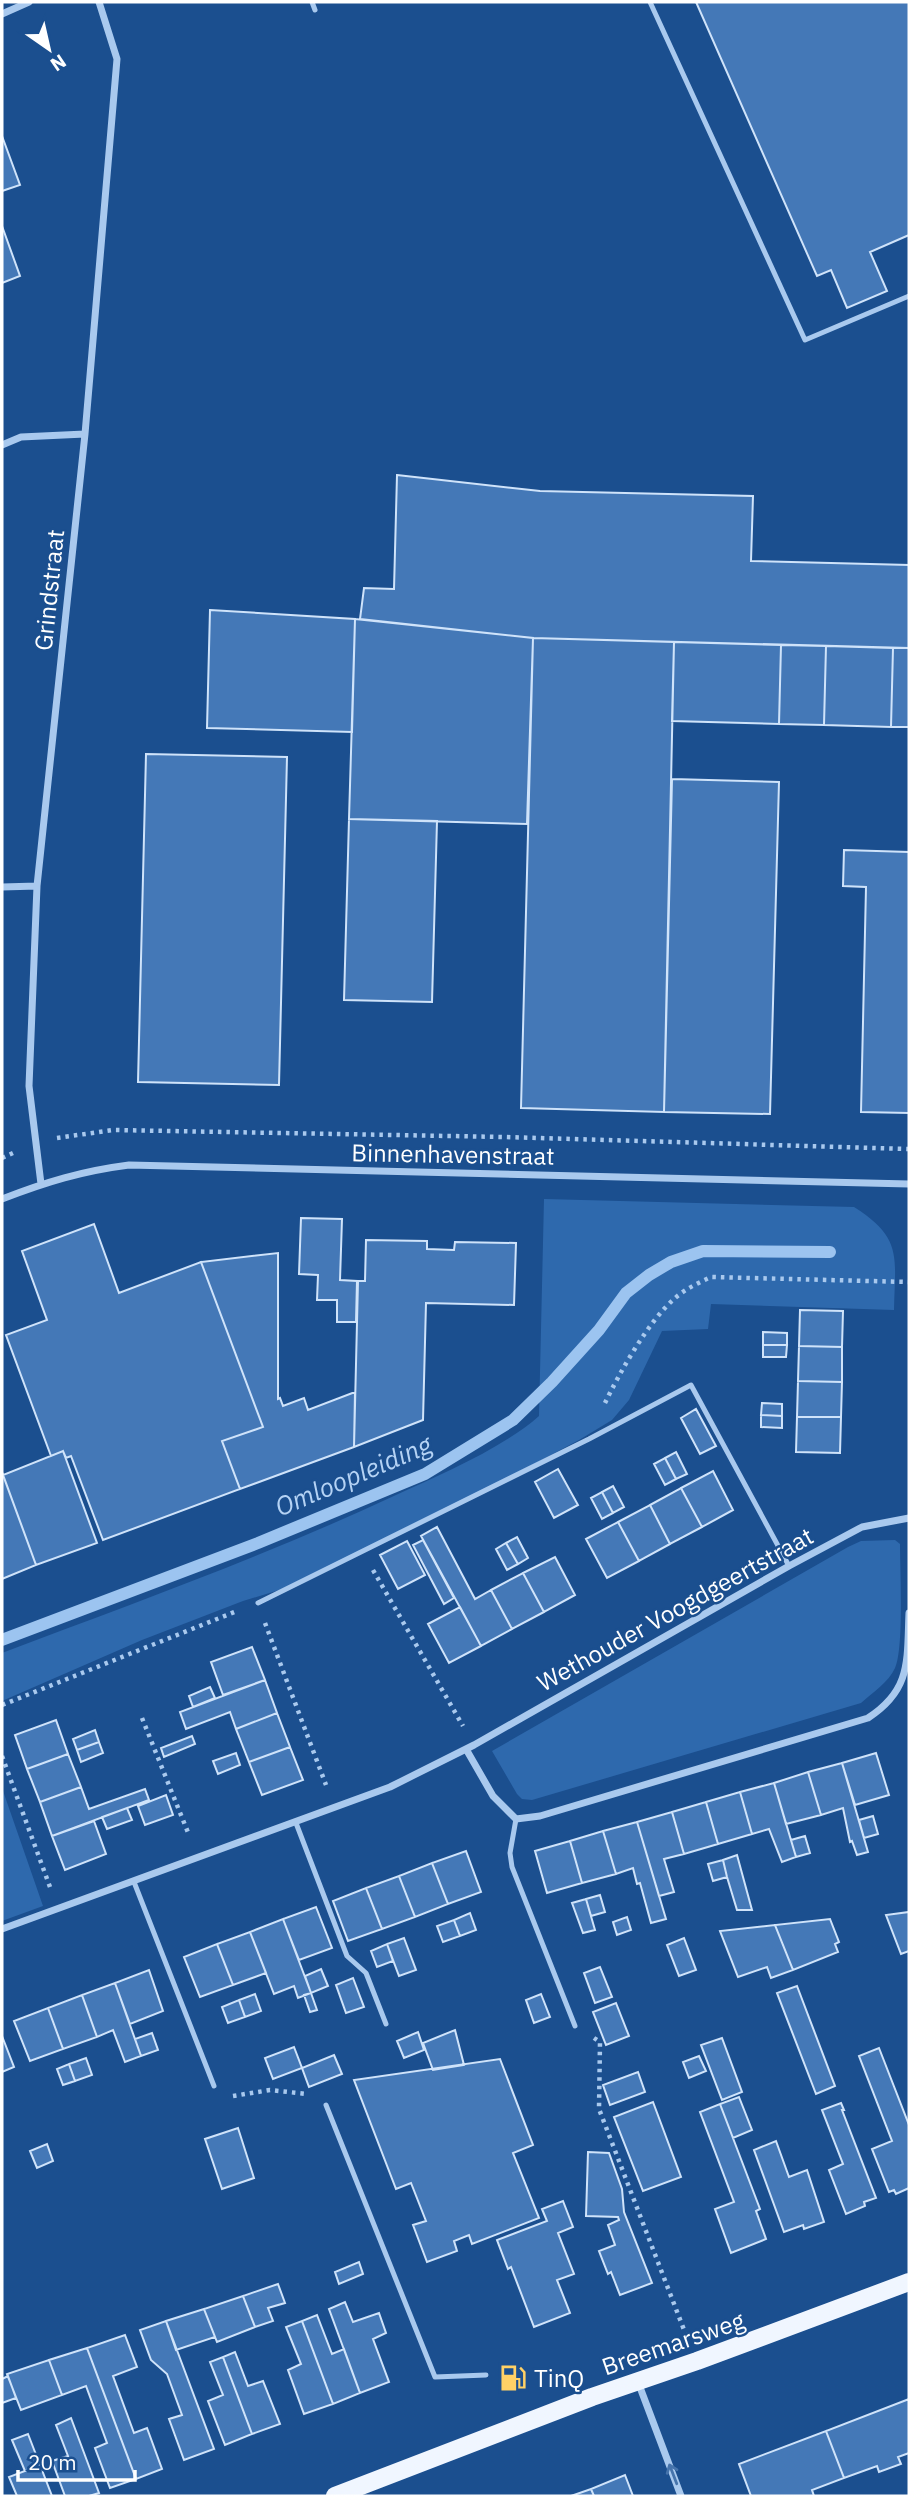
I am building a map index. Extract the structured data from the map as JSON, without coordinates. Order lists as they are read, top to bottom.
{
  "streets": {
    "main road": ["Breemarsweg"],
    "street": ["Grindstraat", "Binnenhavenstraat", "Wethouder Voogdgeertstraat"]
  },
  "crossings": [
    ["Grindstraat", "Binnenhavenstraat"]
  ],
  "water": ["Omloopleiding"],
  "places": {
    "fuel station": ["TinQ"]
  },
  "scale_bar": "20 m",
  "north": "bottom right"
}
